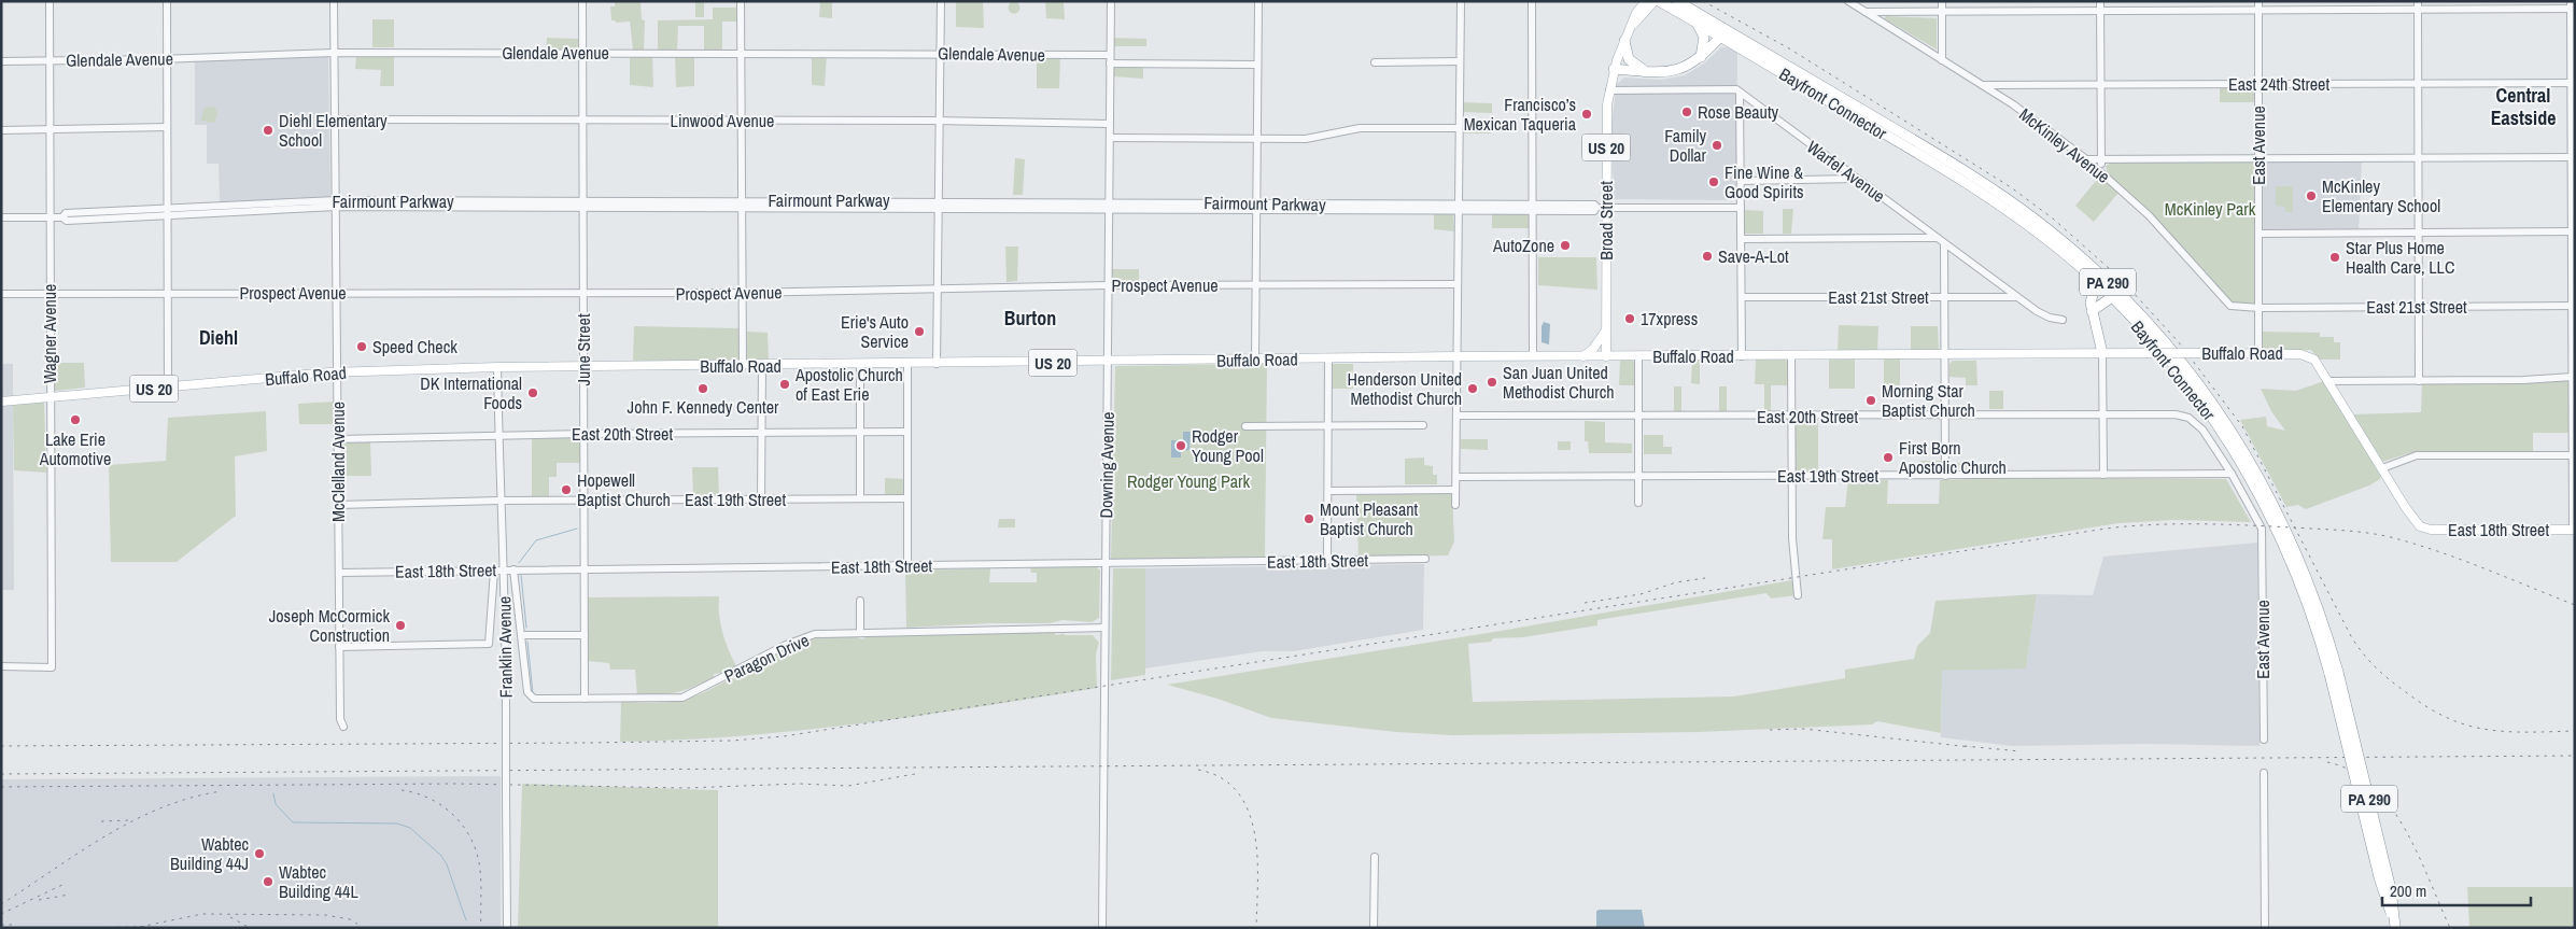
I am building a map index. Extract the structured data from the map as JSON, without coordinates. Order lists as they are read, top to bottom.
{
  "streets": {
    "highway": ["Bayfront Connector", "PA 290"],
    "main road": [
      "US 20",
      "Broad Street",
      "Buffalo Road",
      "East 18th Street"
    ],
    "street": [
      "Glendale Avenue",
      "East 24th Street",
      "Linwood Avenue",
      "McKinley Avenue",
      "East Avenue",
      "Warfel Avenue",
      "Fairmount Parkway",
      "Prospect Avenue",
      "East 21st Street",
      "Wagner Avenue",
      "June Street",
      "East 20th Street",
      "McClelland Avenue",
      "Downing Avenue",
      "East 19th Street",
      "Franklin Avenue",
      "Paragon Drive"
    ]
  },
  "crossings": [
    ["Glendale Avenue", "Wagner Avenue"],
    ["Glendale Avenue", "June Street"],
    ["Glendale Avenue", "McClelland Avenue"],
    ["Glendale Avenue", "Downing Avenue"],
    ["East 24th Street", "McKinley Avenue"],
    ["East 24th Street", "East Avenue"],
    ["Linwood Avenue", "June Street"],
    ["Linwood Avenue", "McClelland Avenue"],
    ["Linwood Avenue", "Downing Avenue"],
    ["McKinley Avenue", "East Avenue"],
    ["McKinley Avenue", "East 21st Street"],
    ["East Avenue", "East 21st Street"],
    ["East Avenue", "Buffalo Road"],
    ["East Avenue", "East 20th Street"],
    ["East Avenue", "East 19th Street"],
    ["Warfel Avenue", "Broad Street"],
    ["Warfel Avenue", "East 21st Street"],
    ["Fairmount Parkway", "Broad Street"],
    ["Fairmount Parkway", "Wagner Avenue"],
    ["Fairmount Parkway", "June Street"],
    ["Fairmount Parkway", "McClelland Avenue"],
    ["Fairmount Parkway", "Downing Avenue"],
    ["Broad Street", "Buffalo Road"],
    ["Prospect Avenue", "Wagner Avenue"],
    ["Prospect Avenue", "June Street"],
    ["Prospect Avenue", "McClelland Avenue"],
    ["Prospect Avenue", "Downing Avenue"],
    ["Wagner Avenue", "Buffalo Road"],
    ["June Street", "Buffalo Road"],
    ["June Street", "East 20th Street"],
    ["June Street", "East 19th Street"],
    ["June Street", "East 18th Street"],
    ["June Street", "Paragon Drive"],
    ["Buffalo Road", "McClelland Avenue"],
    ["Buffalo Road", "Downing Avenue"],
    ["Buffalo Road", "East 18th Street"],
    ["Buffalo Road", "Franklin Avenue"],
    ["East 20th Street", "McClelland Avenue"],
    ["East 20th Street", "Franklin Avenue"],
    ["McClelland Avenue", "East 19th Street"],
    ["McClelland Avenue", "East 18th Street"],
    ["Downing Avenue", "East 18th Street"],
    ["Downing Avenue", "Paragon Drive"],
    ["East 19th Street", "Franklin Avenue"],
    ["East 18th Street", "Franklin Avenue"]
  ],
  "districts": ["Central Eastside", "Burton", "Diehl"],
  "parks": ["McKinley Park", "Rodger Young Park"],
  "places": [
    "Rose Beauty",
    "Francisco’s Mexican Taqueria",
    "Diehl Elementary School",
    "Family Dollar",
    "Fine Wine & Good Spirits",
    "McKinley Elementary School",
    "AutoZone",
    "Save-A-Lot",
    "Star Plus Home Health Care, LLC",
    "17xpress",
    "Erie's Auto Service",
    "Speed Check",
    "San Juan United Methodist Church",
    "Apostolic Church of East Erie",
    "John F. Kennedy Center",
    "Henderson United Methodist Church",
    "DK International Foods",
    "Morning Star Baptist Church",
    "Lake Erie Automotive",
    "Rodger Young Pool",
    "First Born Apostolic Church",
    "Hopewell Baptist Church",
    "Mount Pleasant Baptist Church",
    "Joseph McCormick Construction",
    "Wabtec Building 44J",
    "Wabtec Building 44L"
  ],
  "scale_bar": "200 m"
}
